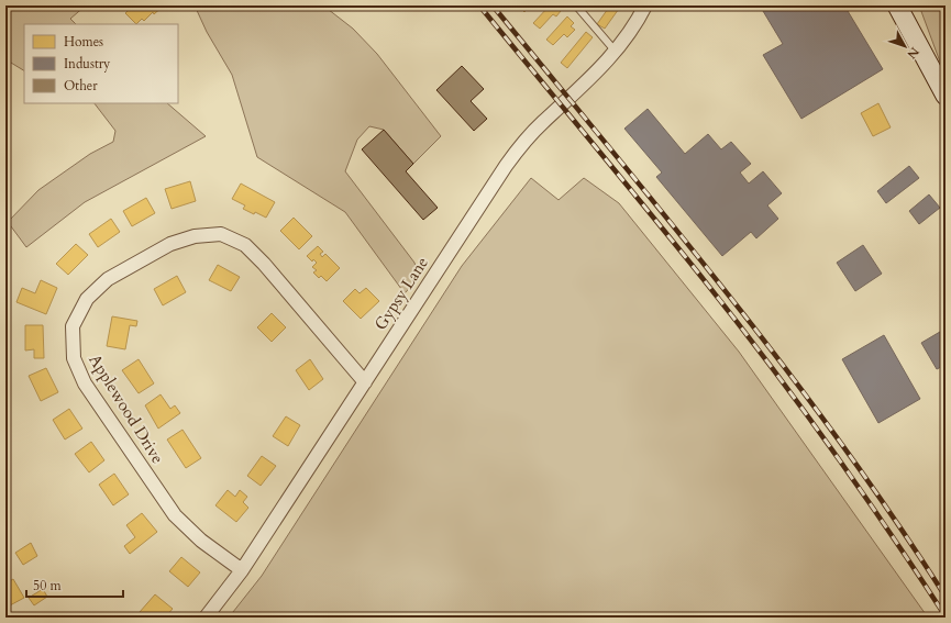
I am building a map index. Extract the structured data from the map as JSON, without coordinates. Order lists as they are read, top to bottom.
{
  "streets": {
    "street": ["Gypsy Lane", "Applewood Drive"]
  },
  "crossings": [
    ["Gypsy Lane", "Applewood Drive"]
  ],
  "legend": ["Homes", "Industry", "Other"],
  "scale_bar": "50 m",
  "north": "bottom right"
}
